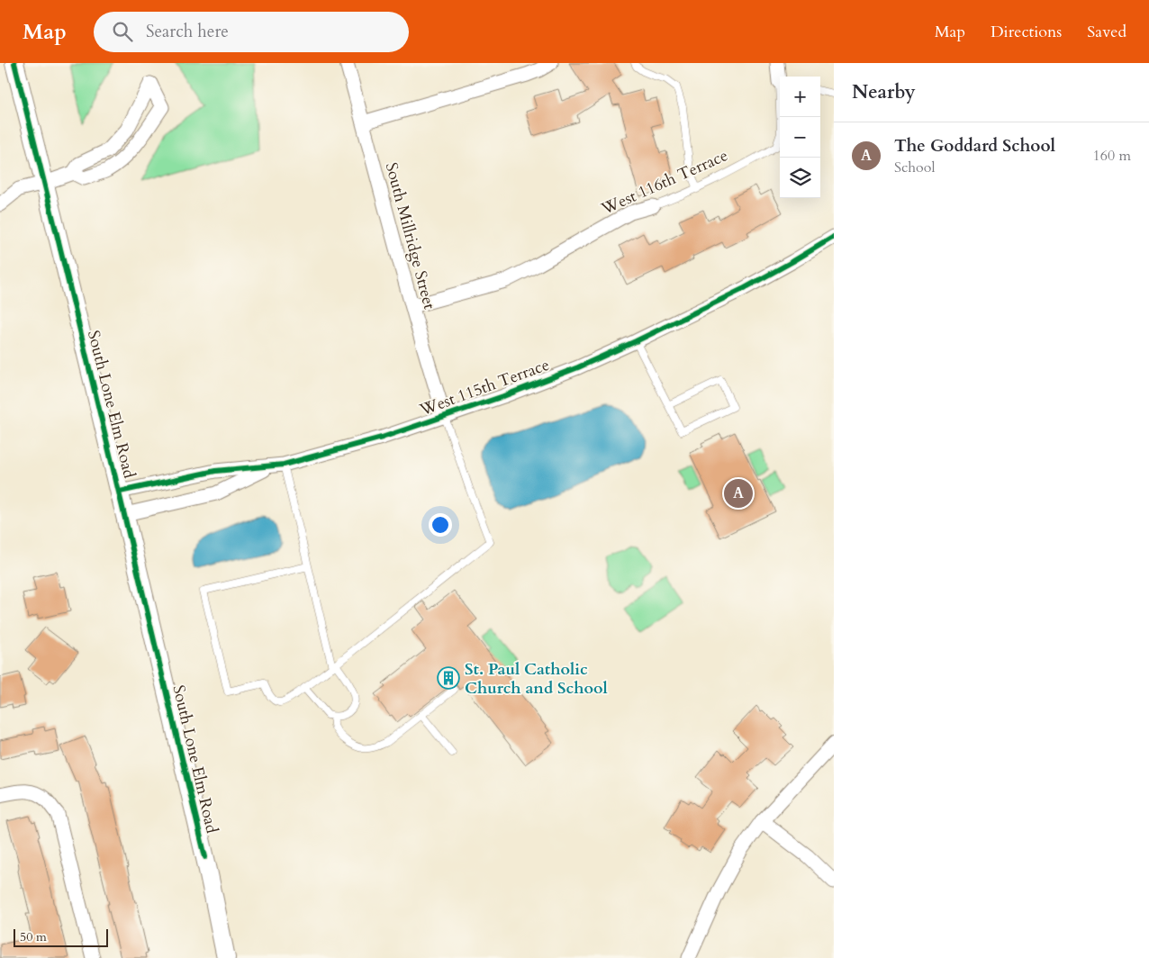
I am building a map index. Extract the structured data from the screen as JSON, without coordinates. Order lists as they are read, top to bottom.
{
  "streets": {
    "street": [
      "West 116th Terrace",
      "South Millridge Street",
      "West 115th Terrace",
      "South Lone Elm Road"
    ]
  },
  "crossings": [
    ["West 116th Terrace", "South Millridge Street"],
    ["South Millridge Street", "West 115th Terrace"],
    ["West 115th Terrace", "South Lone Elm Road"]
  ],
  "places": {
    "building": ["St. Paul Catholic Church and School"]
  },
  "scale_bar": "50 m",
  "page": {
    "header": "Map",
    "search": "Search here",
    "nav": ["Map", "Directions", "Saved"],
    "heading": "Nearby",
    "map_buttons": ["+", "−"],
    "list": [
      {
        "mark": "A",
        "name": "The Goddard School",
        "note": "School",
        "value": "160 m"
      }
    ],
    "pins": "A",
    "scale": "50 m"
  }
}
